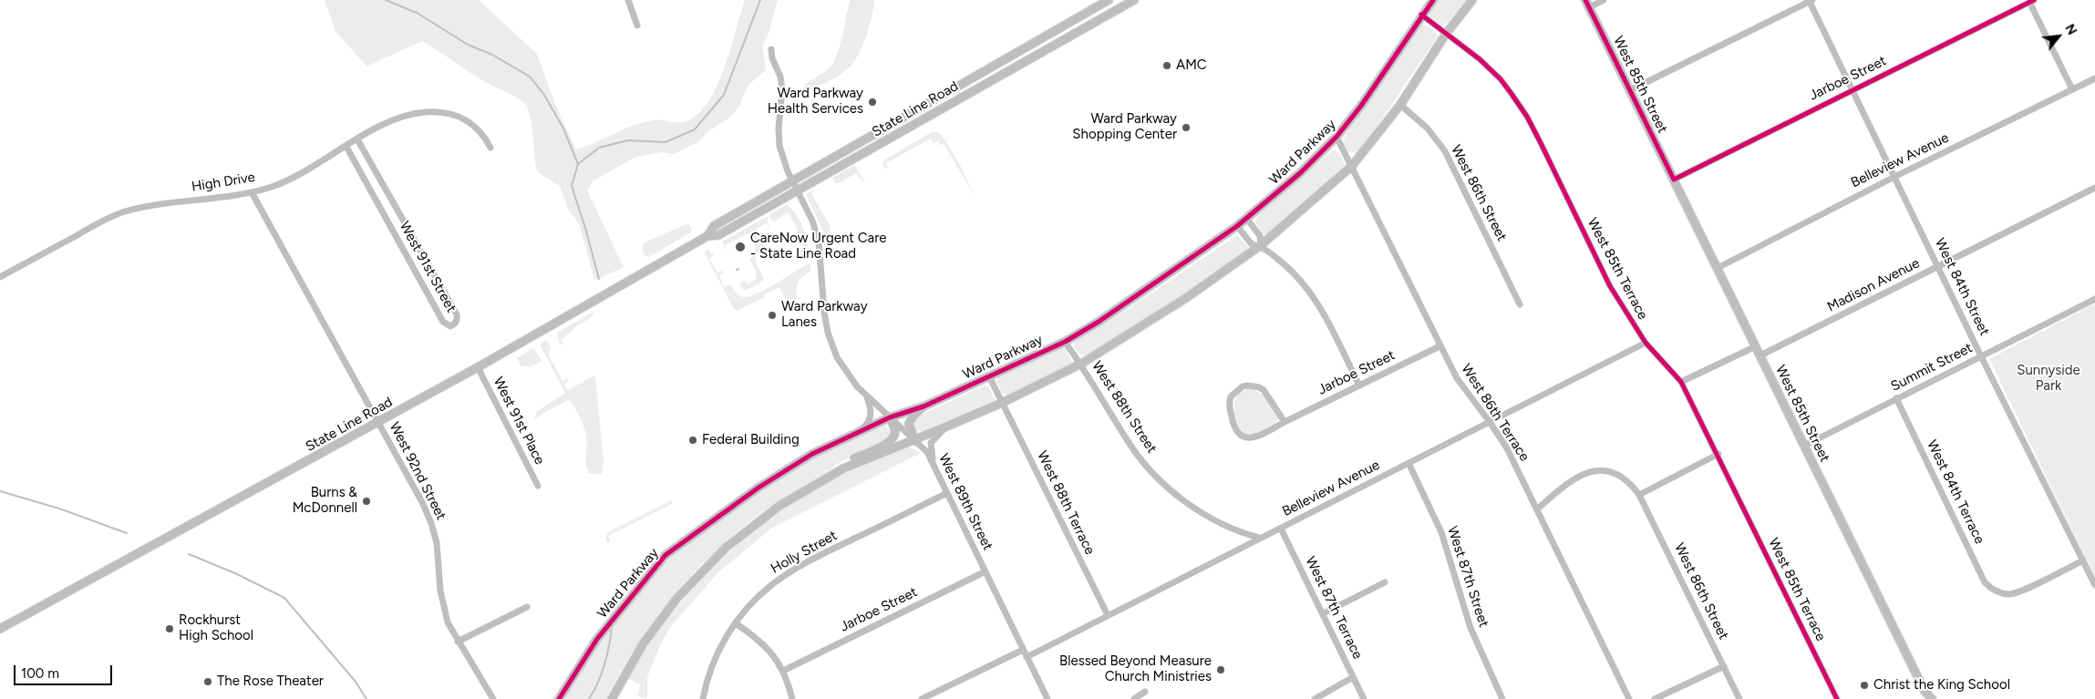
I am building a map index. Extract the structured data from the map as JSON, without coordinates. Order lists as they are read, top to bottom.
{
  "streets": {
    "main road": ["West 85th Street", "State Line Road", "Ward Parkway"],
    "street": [
      "Jarboe Street",
      "Belleview Avenue",
      "High Drive",
      "West 86th Street",
      "West 91st Street",
      "West 85th Terrace",
      "Madison Avenue",
      "West 84th Street",
      "Summit Street",
      "West 88th Street",
      "West 86th Terrace",
      "West 91st Place",
      "West 92nd Street",
      "West 84th Terrace",
      "West 89th Street",
      "West 88th Terrace",
      "Holly Street",
      "West 87th Street",
      "West 87th Terrace"
    ]
  },
  "crossings": [
    ["Jarboe Street", "West 85th Street"],
    ["Jarboe Street", "West 84th Street"],
    ["Jarboe Street", "West 86th Terrace"],
    ["Jarboe Street", "West 89th Street"],
    ["West 85th Street", "Belleview Avenue"],
    ["West 85th Street", "Madison Avenue"],
    ["West 85th Street", "Summit Street"],
    ["State Line Road", "West 91st Place"],
    ["State Line Road", "West 92nd Street"],
    ["State Line Road", "West 89th Street"],
    ["Ward Parkway", "West 85th Terrace"],
    ["Ward Parkway", "West 88th Street"],
    ["Ward Parkway", "West 86th Terrace"],
    ["Ward Parkway", "West 89th Street"],
    ["Ward Parkway", "West 88th Terrace"],
    ["Belleview Avenue", "West 85th Terrace"],
    ["Belleview Avenue", "West 84th Street"],
    ["Belleview Avenue", "West 88th Street"],
    ["Belleview Avenue", "West 86th Terrace"],
    ["Belleview Avenue", "West 89th Street"],
    ["Belleview Avenue", "West 88th Terrace"],
    ["Belleview Avenue", "West 87th Street"],
    ["Belleview Avenue", "West 87th Terrace"],
    ["High Drive", "West 91st Street"],
    ["High Drive", "West 92nd Street"],
    ["Madison Avenue", "West 84th Street"],
    ["West 84th Street", "Summit Street"],
    ["West 84th Street", "West 84th Terrace"],
    ["Summit Street", "West 84th Terrace"],
    ["West 89th Street", "Holly Street"]
  ],
  "parks": ["Sunnyside Park"],
  "places": [
    "AMC",
    "Ward Parkway Health Services",
    "Ward Parkway Shopping Center",
    "CareNow Urgent Care - State Line Road",
    "Ward Parkway Lanes",
    "Federal Building",
    "Burns & McDonnell",
    "Rockhurst High School",
    "Blessed Beyond Measure Church Ministries",
    "The Rose Theater",
    "Christ the King School"
  ],
  "scale_bar": "100 m",
  "north": "top right"
}
